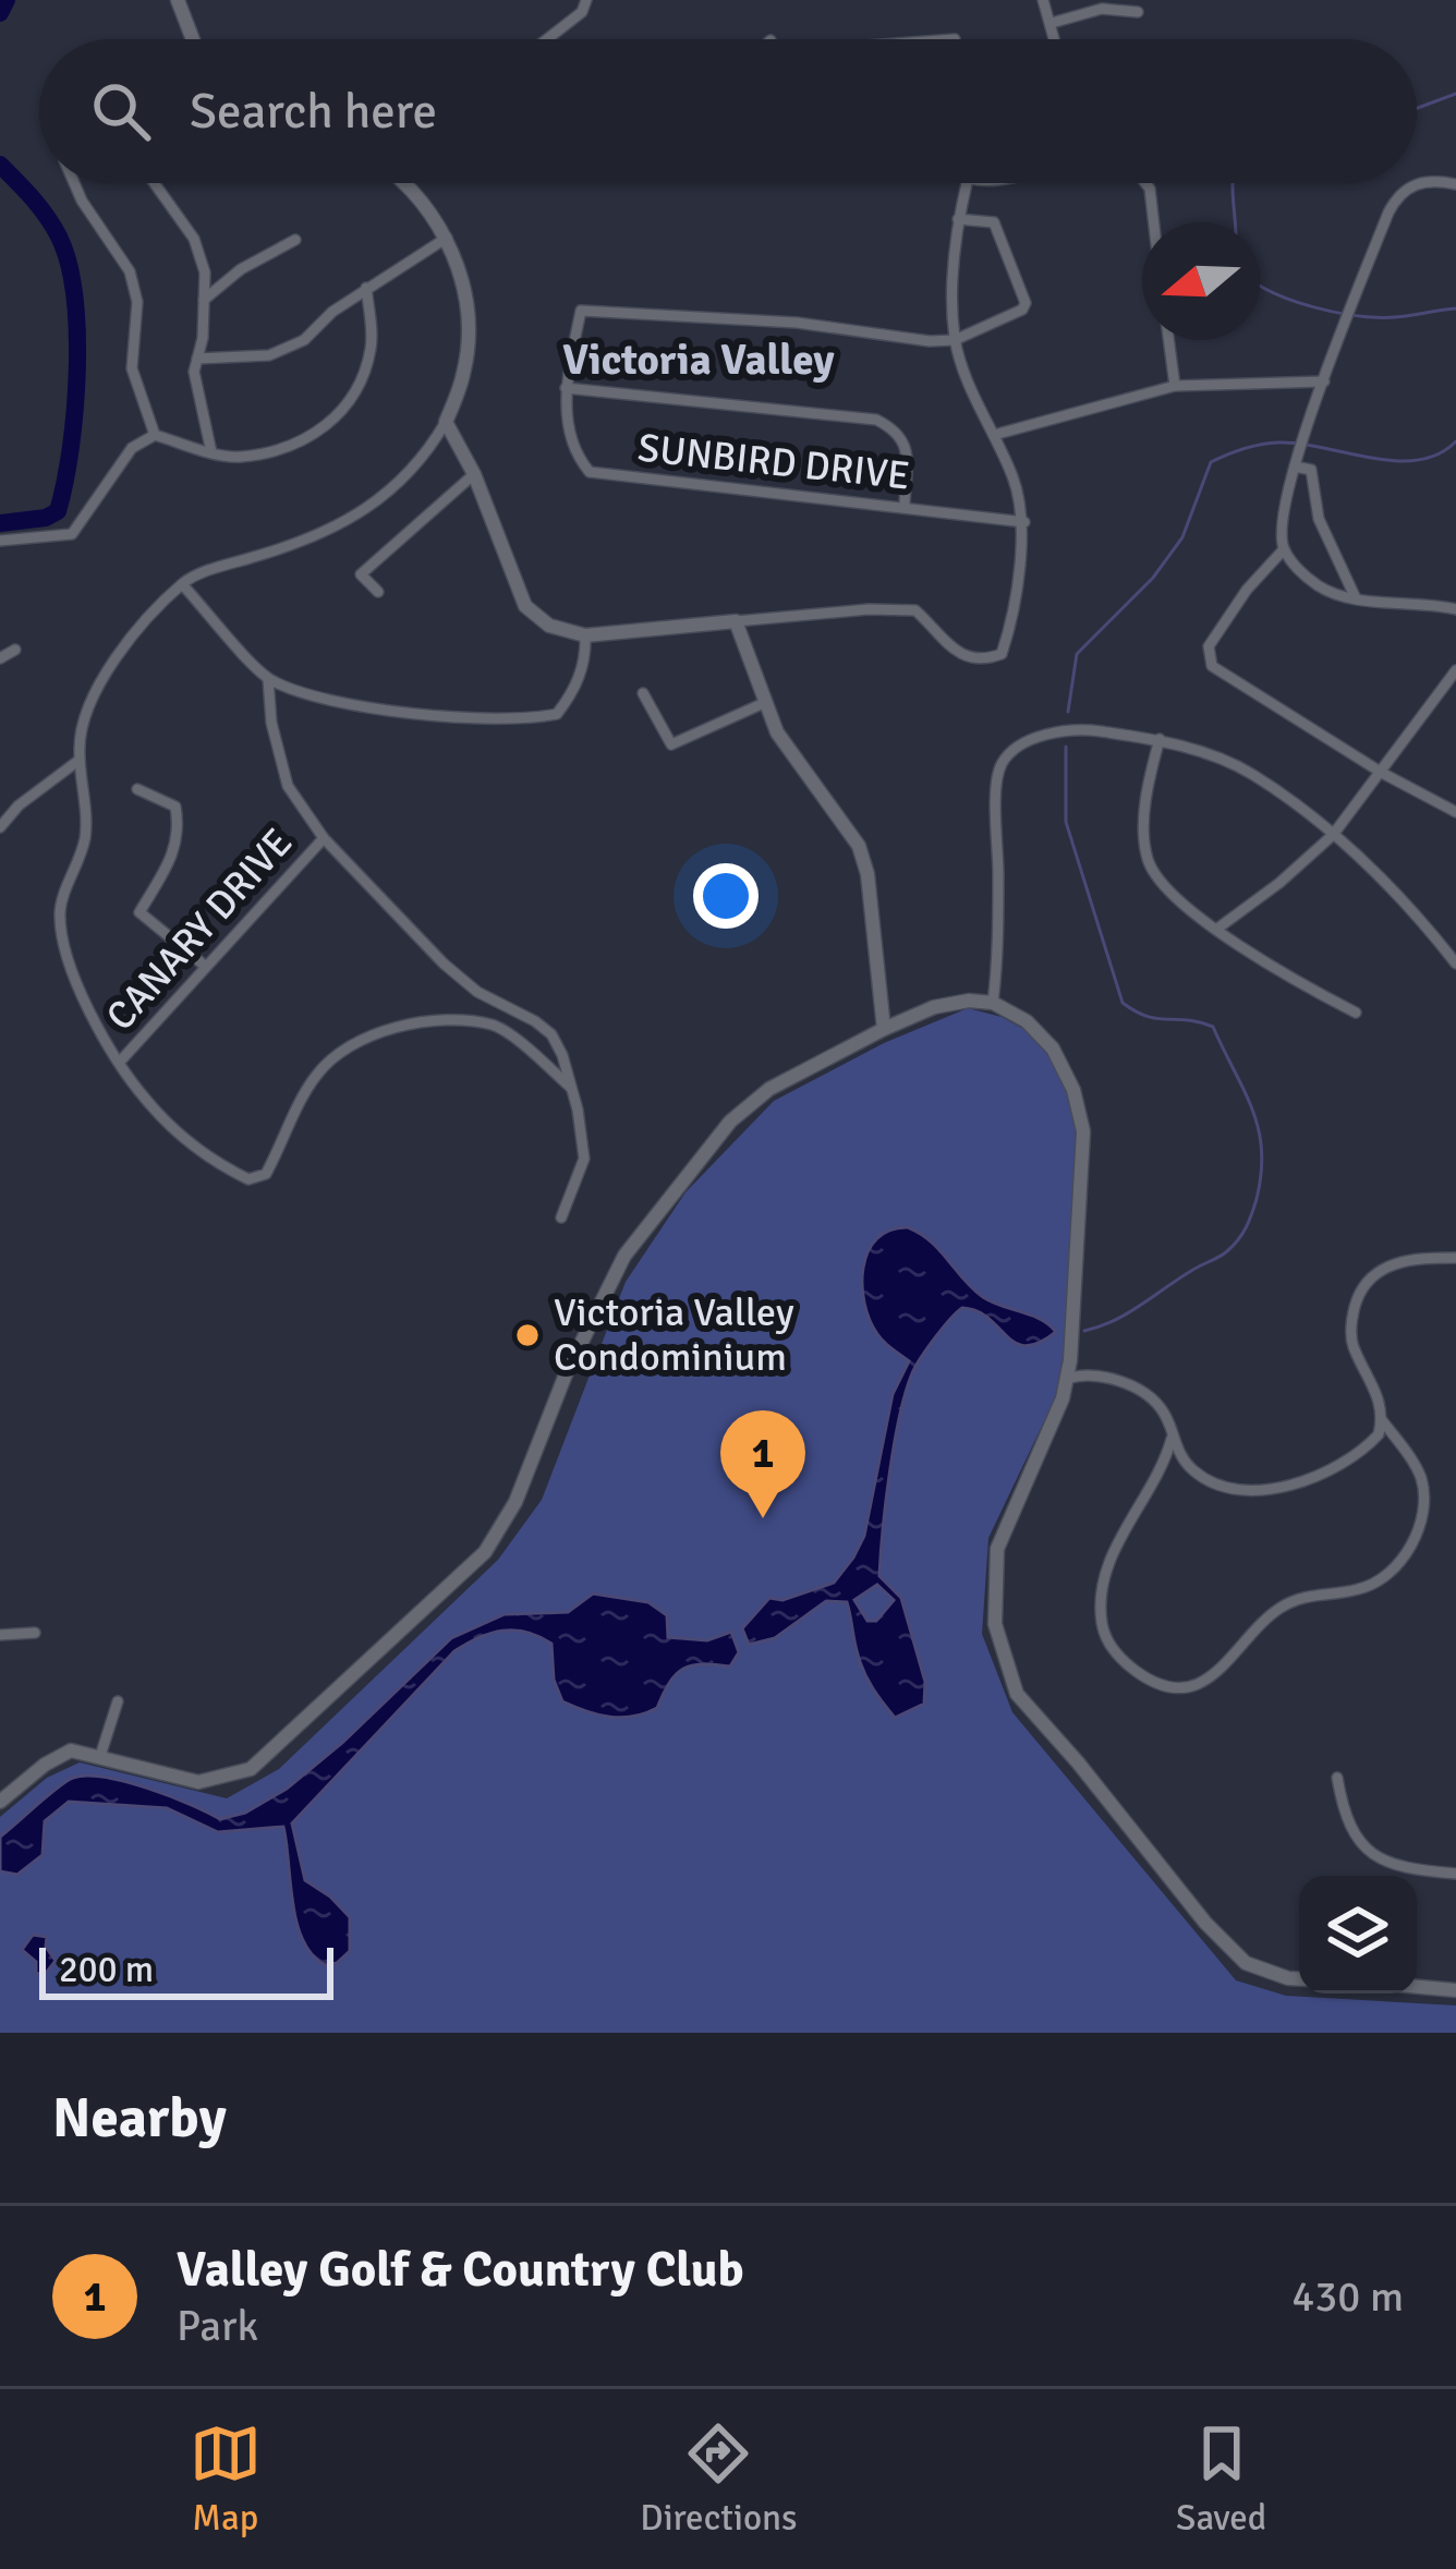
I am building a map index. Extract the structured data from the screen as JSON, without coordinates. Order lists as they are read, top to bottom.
{
  "streets": {
    "street": ["SUNBIRD DRIVE", "CANARY DRIVE"]
  },
  "districts": ["Victoria Valley"],
  "places": ["Victoria Valley Condominium"],
  "scale_bar": "200 m",
  "north": "left",
  "page": {
    "search": "Search here",
    "pins": "1",
    "scale": "200 m",
    "heading": "Nearby",
    "list": [
      {
        "mark": "1",
        "name": "Valley Golf & Country Club",
        "note": "Park",
        "value": "430 m"
      }
    ],
    "nav": ["Map", "Directions", "Saved"]
  }
}
